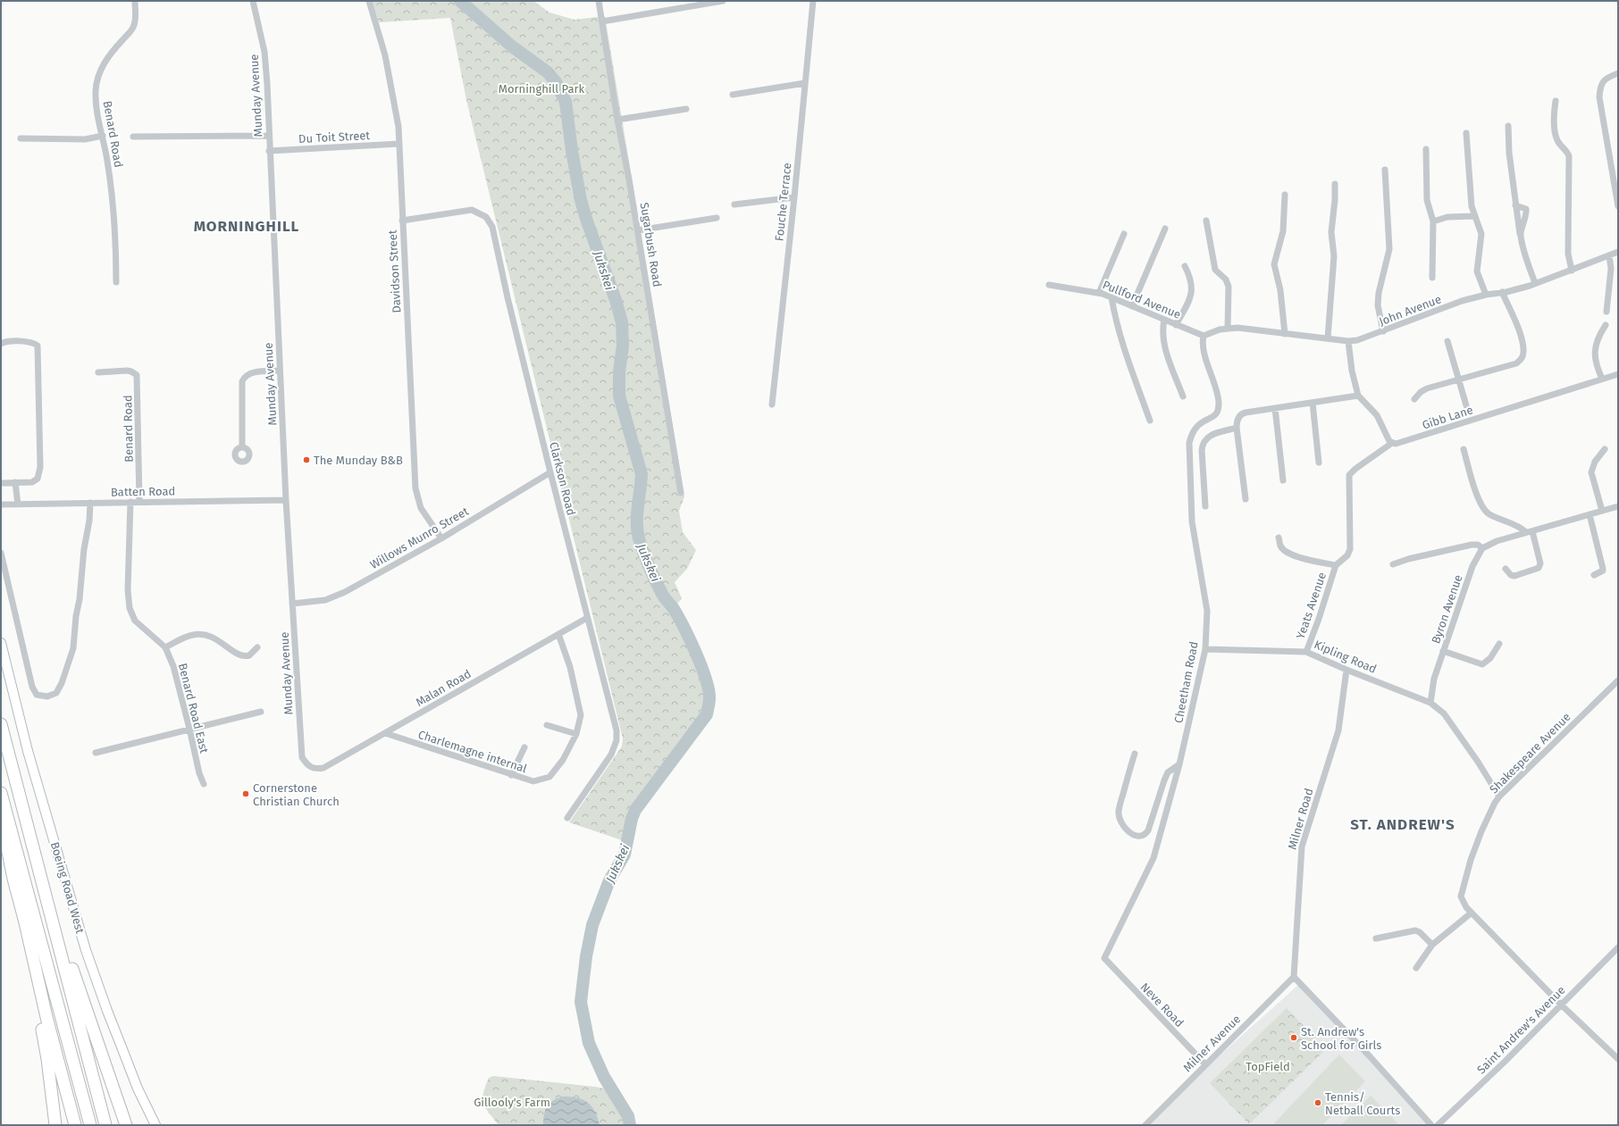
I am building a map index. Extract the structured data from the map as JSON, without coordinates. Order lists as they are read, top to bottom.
{
  "streets": {
    "main road": ["Boeing Road West"],
    "street": [
      "Munday Avenue",
      "Benard Road",
      "Du Toit Street",
      "Fouche Terrace",
      "Sugarbush Road",
      "Davidson Street",
      "Pullford Avenue",
      "John Avenue",
      "Gibb Lane",
      "Clarkson Road",
      "Batten Road",
      "Willows Munro Street",
      "Yeats Avenue",
      "Byron Avenue",
      "Kipling Road",
      "Cheetham Road",
      "Malan Road",
      "Benard Road East",
      "Charlemagne internal",
      "Shakespeare Avenue",
      "Milner Road",
      "Neve Road",
      "Saint Andrew's Avenue",
      "Milner Avenue"
    ]
  },
  "crossings": [
    ["Munday Avenue", "Du Toit Street"],
    ["Munday Avenue", "Batten Road"],
    ["Munday Avenue", "Willows Munro Street"],
    ["Munday Avenue", "Malan Road"],
    ["Benard Road", "Batten Road"],
    ["Du Toit Street", "Davidson Street"],
    ["Davidson Street", "Clarkson Road"],
    ["Davidson Street", "Willows Munro Street"],
    ["Pullford Avenue", "John Avenue"],
    ["Pullford Avenue", "Cheetham Road"],
    ["John Avenue", "Cheetham Road"],
    ["Gibb Lane", "Yeats Avenue"],
    ["Clarkson Road", "Willows Munro Street"],
    ["Clarkson Road", "Malan Road"],
    ["Batten Road", "Benard Road East"],
    ["Yeats Avenue", "Kipling Road"],
    ["Byron Avenue", "Kipling Road"],
    ["Kipling Road", "Cheetham Road"],
    ["Kipling Road", "Milner Road"],
    ["Cheetham Road", "Neve Road"],
    ["Malan Road", "Charlemagne internal"],
    ["Shakespeare Avenue", "Saint Andrew's Avenue"],
    ["Milner Road", "Milner Avenue"],
    ["Neve Road", "Milner Avenue"]
  ],
  "districts": ["MORNINGHILL", "ST. ANDREW'S"],
  "water": ["Jukskei"],
  "parks": ["Morninghill Park", "TopField", "Gillooly's Farm"],
  "places": [
    "The Munday B&B",
    "Cornerstone Christian Church",
    "St. Andrew's School for Girls",
    "Tennis/ Netball Courts"
  ]
}
